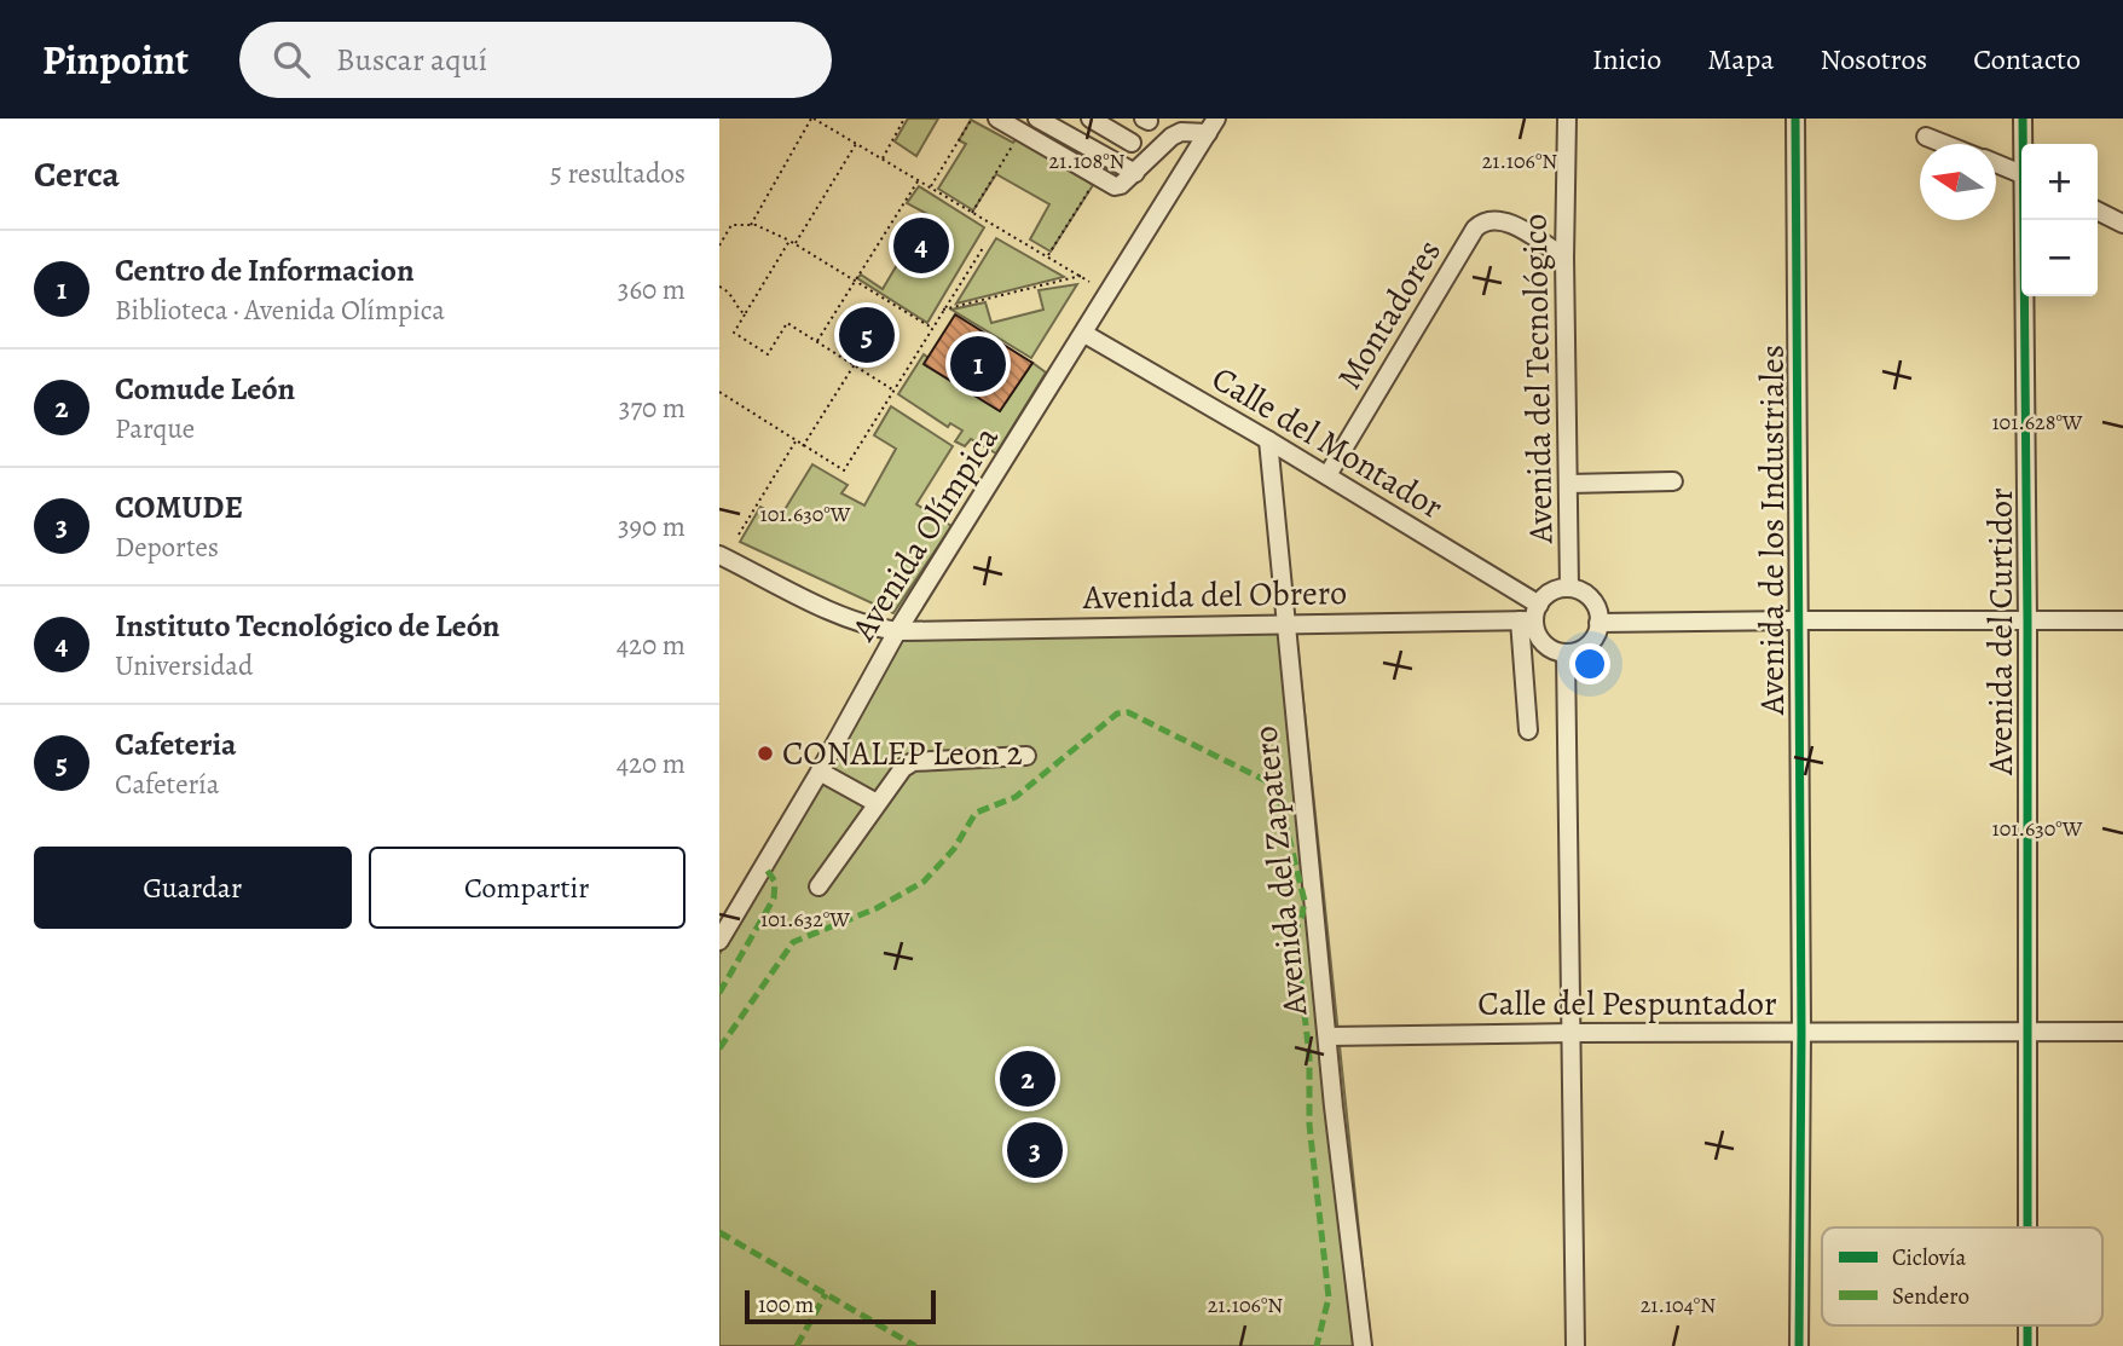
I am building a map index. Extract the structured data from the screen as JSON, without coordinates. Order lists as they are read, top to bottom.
{
  "streets": {
    "street": [
      "Montadores",
      "Avenida del Tecnológico",
      "Calle del Montador",
      "Avenida de los Industriales",
      "Avenida Olímpica",
      "Avenida del Obrero",
      "Avenida del Curtidor",
      "Avenida del Zapatero",
      "Calle del Pespuntador"
    ]
  },
  "crossings": [
    ["Montadores", "Avenida del Tecnológico"],
    ["Montadores", "Calle del Montador"],
    ["Avenida del Tecnológico", "Calle del Montador"],
    ["Avenida del Tecnológico", "Avenida del Obrero"],
    ["Calle del Montador", "Avenida Olímpica"],
    ["Calle del Montador", "Avenida del Obrero"],
    ["Calle del Montador", "Avenida del Zapatero"],
    ["Avenida de los Industriales", "Calle del Pespuntador"],
    ["Avenida Olímpica", "Avenida del Obrero"],
    ["Avenida del Obrero", "Avenida del Zapatero"],
    ["Avenida del Curtidor", "Calle del Pespuntador"],
    ["Avenida del Zapatero", "Calle del Pespuntador"]
  ],
  "places": ["CONALEP Leon 2"],
  "legend": ["Ciclovía", "Sendero"],
  "scale_bar": "100 m",
  "north": "left",
  "page": {
    "header": "Pinpoint",
    "search": "Buscar aquí",
    "nav": [
      "Inicio",
      "Mapa",
      "Nosotros",
      "Contacto"
    ],
    "heading": ["Cerca", "5 resultados"],
    "map_buttons": ["+", "−"],
    "pins": [
      "4",
      "5",
      "1",
      "2",
      "3"
    ],
    "list": [
      {
        "mark": "1",
        "name": "Centro de Informacion",
        "note": "Biblioteca · Avenida Olímpica",
        "value": "360 m"
      },
      {
        "mark": "2",
        "name": "Comude León",
        "note": "Parque",
        "value": "370 m"
      },
      {
        "mark": "3",
        "name": "COMUDE",
        "note": "Deportes",
        "value": "390 m"
      },
      {
        "mark": "4",
        "name": "Instituto Tecnológico de León",
        "note": "Universidad",
        "value": "420 m"
      },
      {
        "mark": "5",
        "name": "Cafeteria",
        "note": "Cafetería",
        "value": "420 m"
      }
    ],
    "buttons": ["Guardar", "Compartir"],
    "scale": "100 m"
  },
  "coordinates": [
    "21.108°N",
    "21.106°N",
    "101.628°W",
    "101.630°W",
    "101.632°W",
    "21.104°N"
  ]
}
